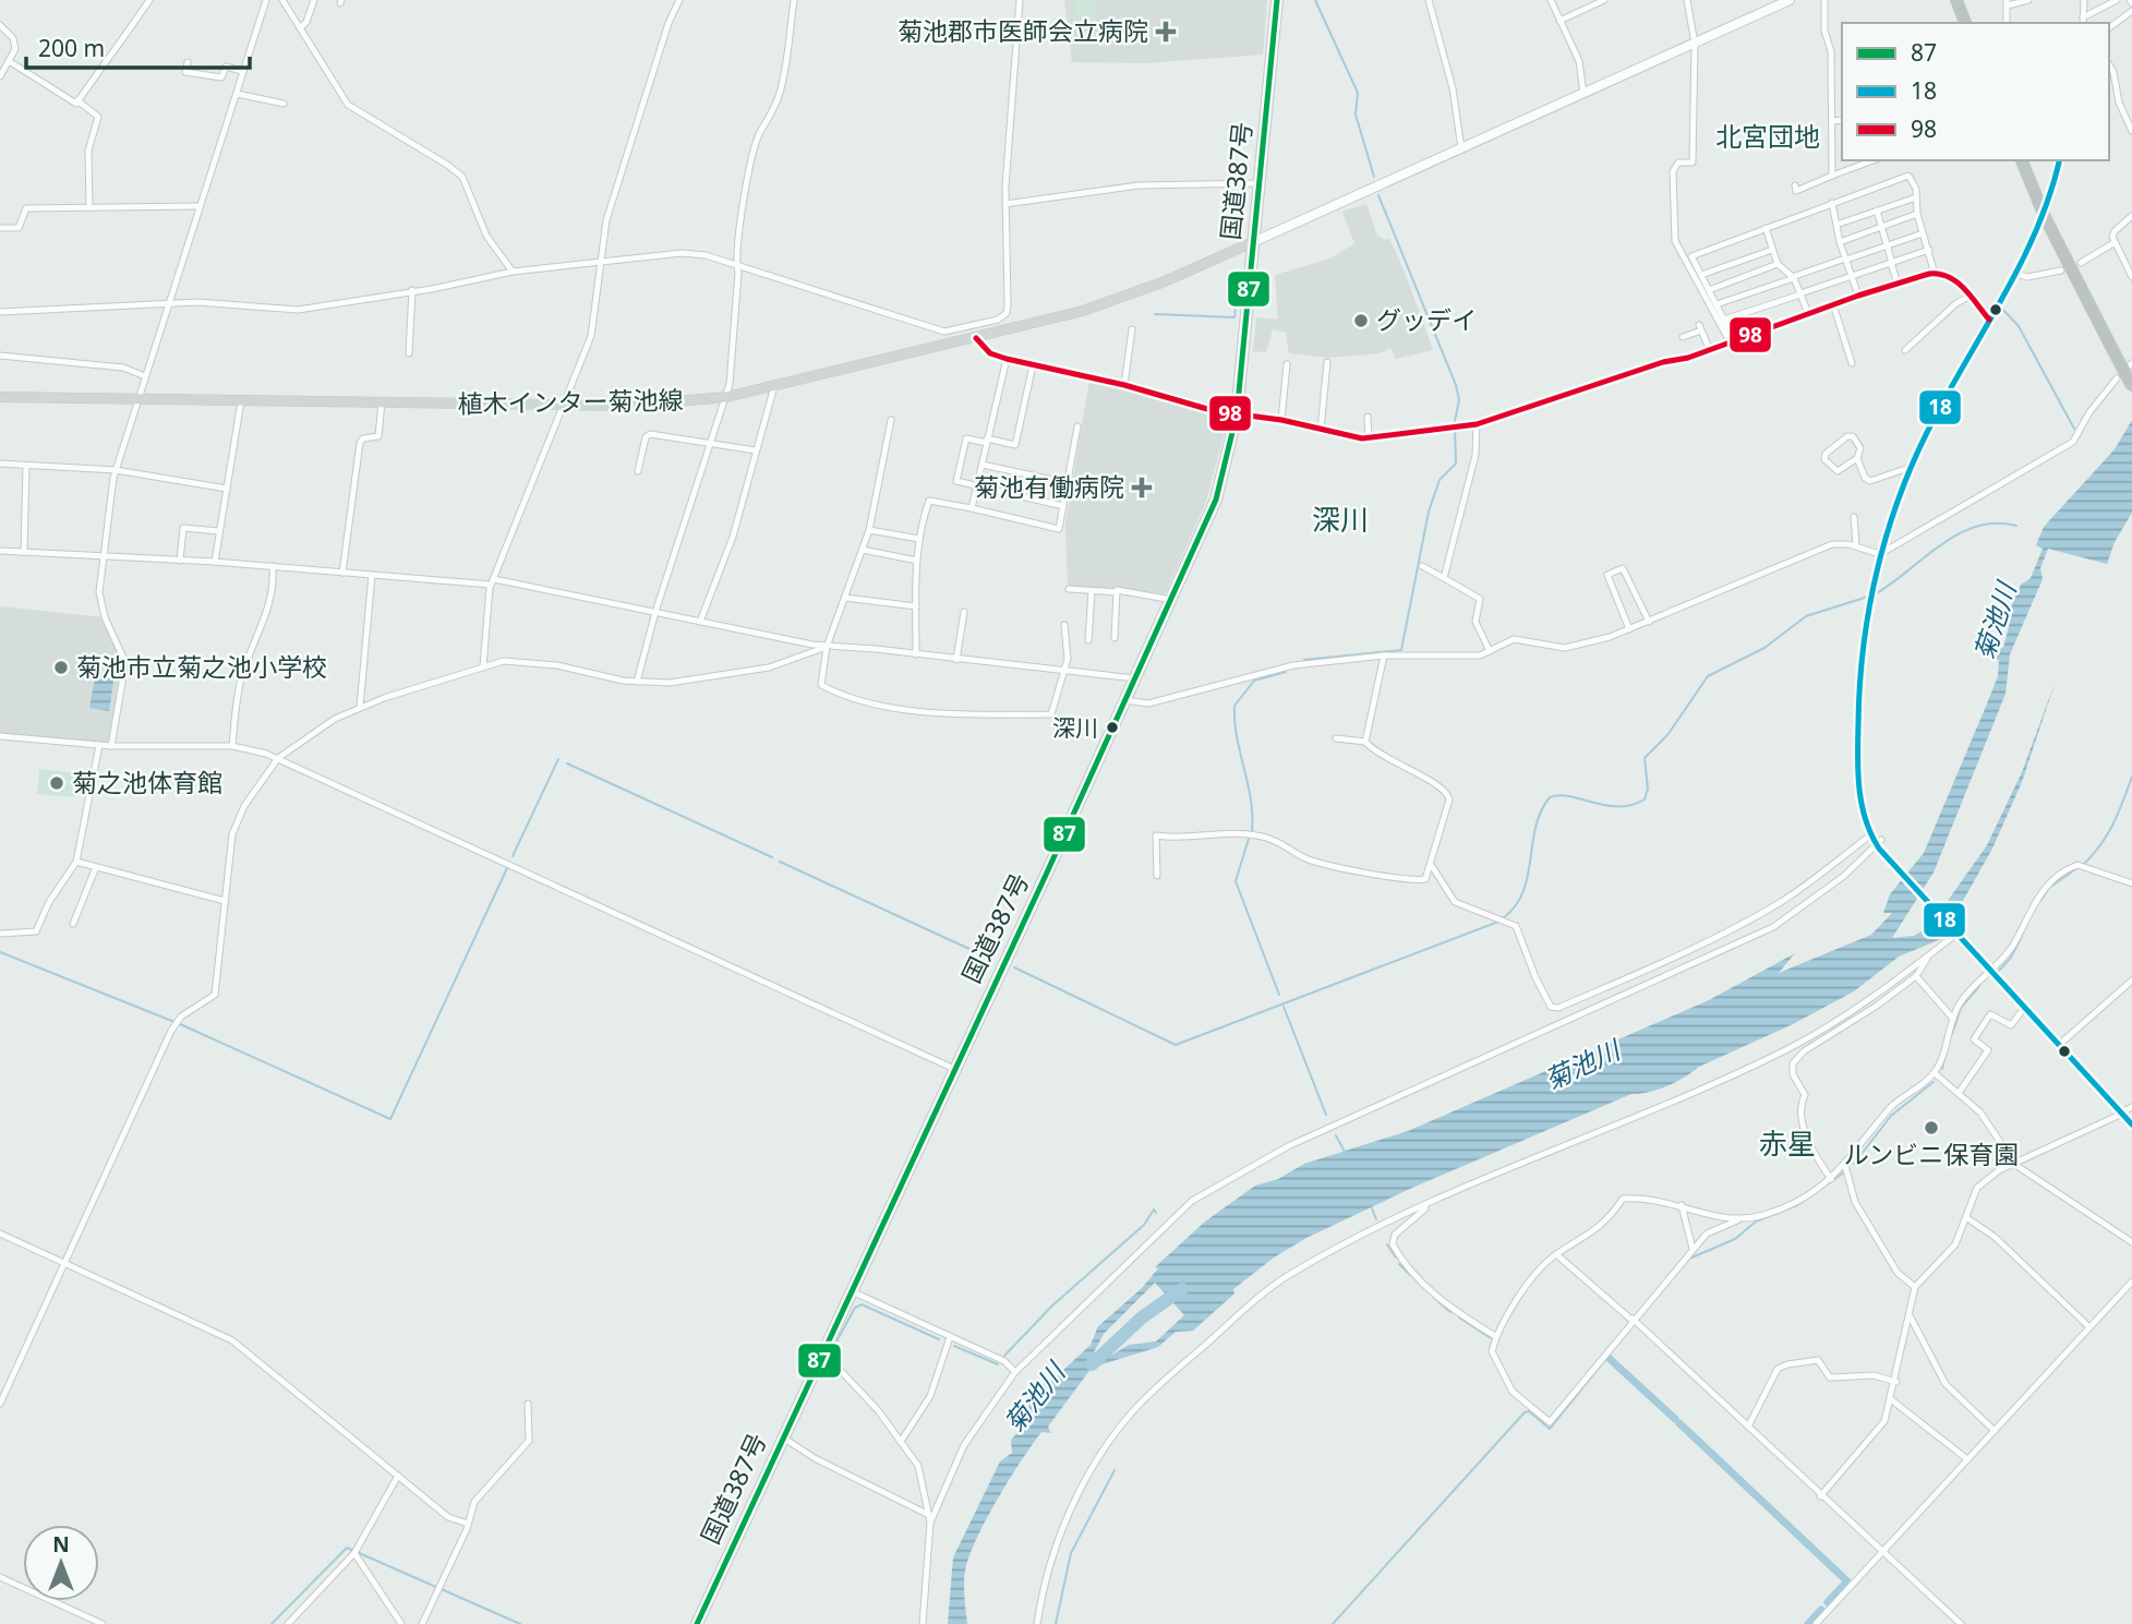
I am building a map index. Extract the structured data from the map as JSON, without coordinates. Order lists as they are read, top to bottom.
{
  "streets": {
    "highway": ["国道387号"],
    "main road": ["植木インター菊池線"]
  },
  "crossings": [
    ["国道387号", "植木インター菊池線"]
  ],
  "districts": ["北宮団地", "深川", "赤星"],
  "water": ["菊池川"],
  "places": {
    "health": ["菊池郡市医師会立病院", "菊池有働病院"],
    "other": [
      "グッデイ",
      "菊池市立菊之池小学校",
      "深川",
      "菊之池体育館",
      "ルンビニ保育園"
    ]
  },
  "lines": ["transit line 87", "transit line 18", "transit line 98"],
  "legend": ["87", "18", "98"],
  "scale_bar": "200 m",
  "north": "top"
}
